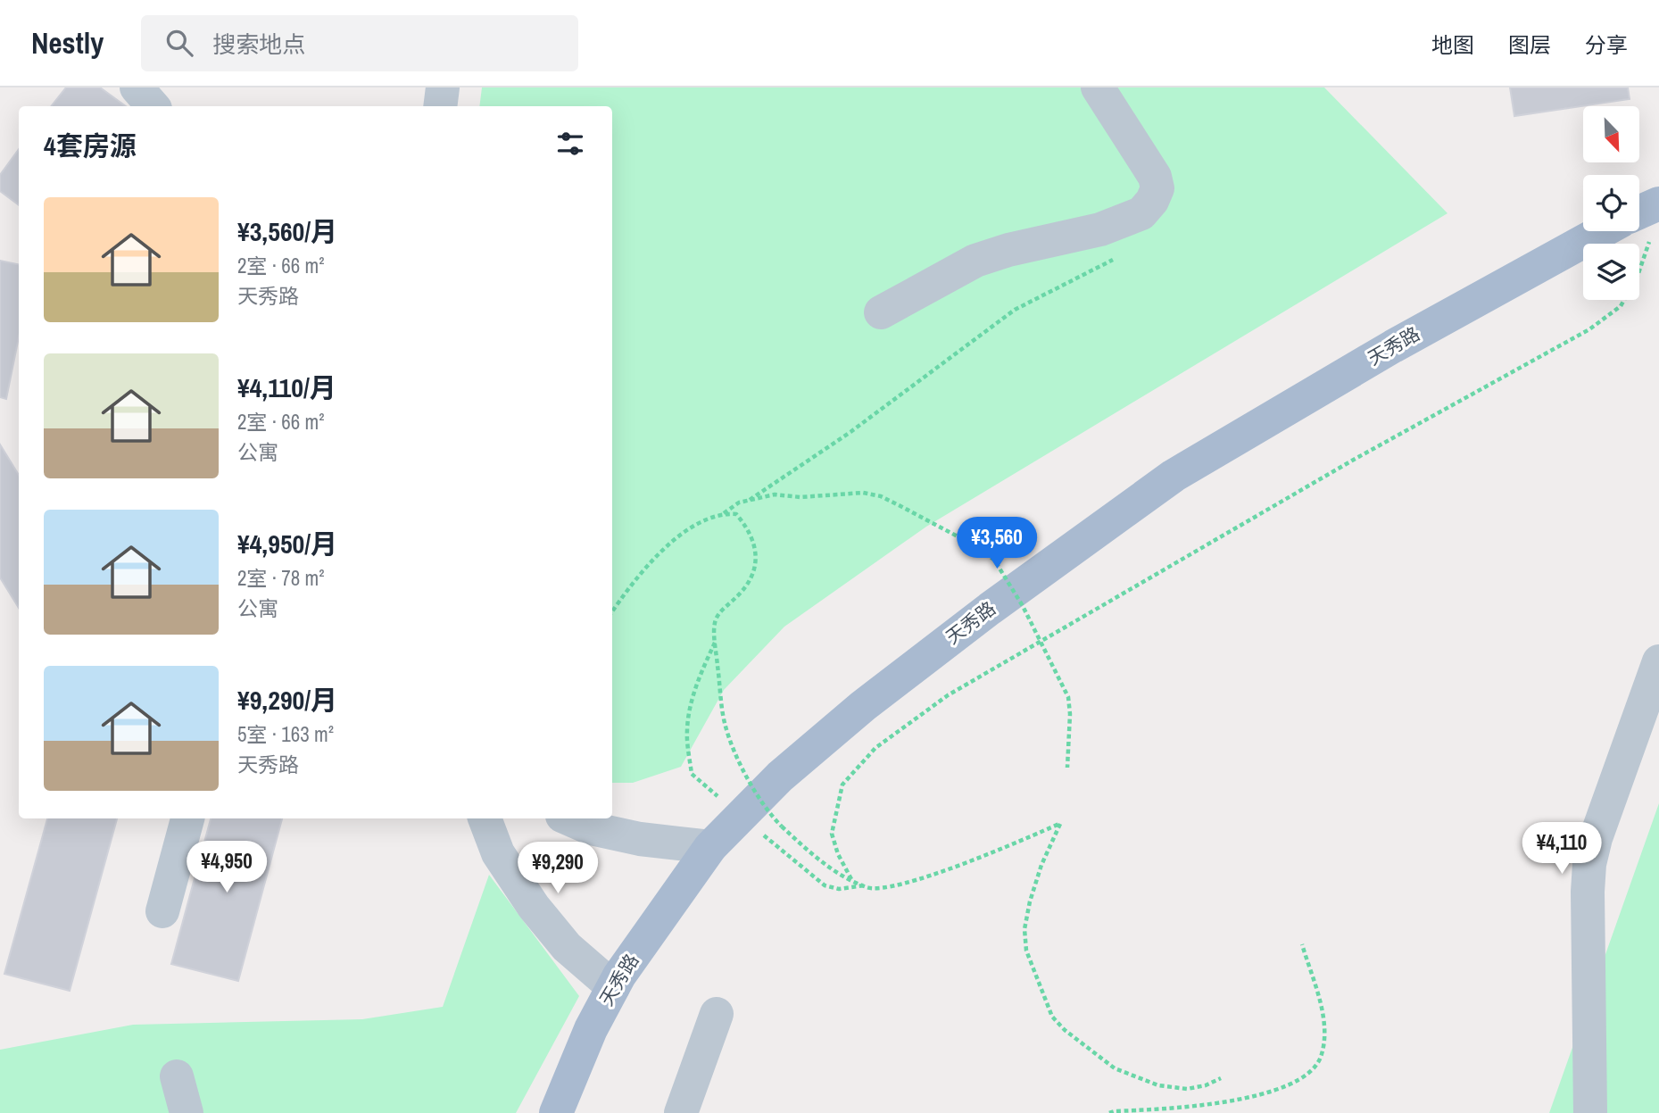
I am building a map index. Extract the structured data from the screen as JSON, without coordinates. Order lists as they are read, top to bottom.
{
  "streets": {
    "main road": ["天秀路"]
  },
  "north": "bottom right",
  "page": {
    "header": "Nestly",
    "search": "搜索地点",
    "nav": ["地图", "图层", "分享"],
    "heading": "4套房源",
    "list": [
      {
        "name": "¥3,560/月",
        "note": "2室 · 66 m² · 天秀路"
      },
      {
        "name": "¥4,110/月",
        "note": "2室 · 66 m² · 公寓"
      },
      {
        "name": "¥4,950/月",
        "note": "2室 · 78 m² · 公寓"
      },
      {
        "name": "¥9,290/月",
        "note": "5室 · 163 m² · 天秀路"
      }
    ],
    "price": [
      "¥3,560",
      "¥4,110",
      "¥4,950",
      "¥9,290"
    ]
  }
}
